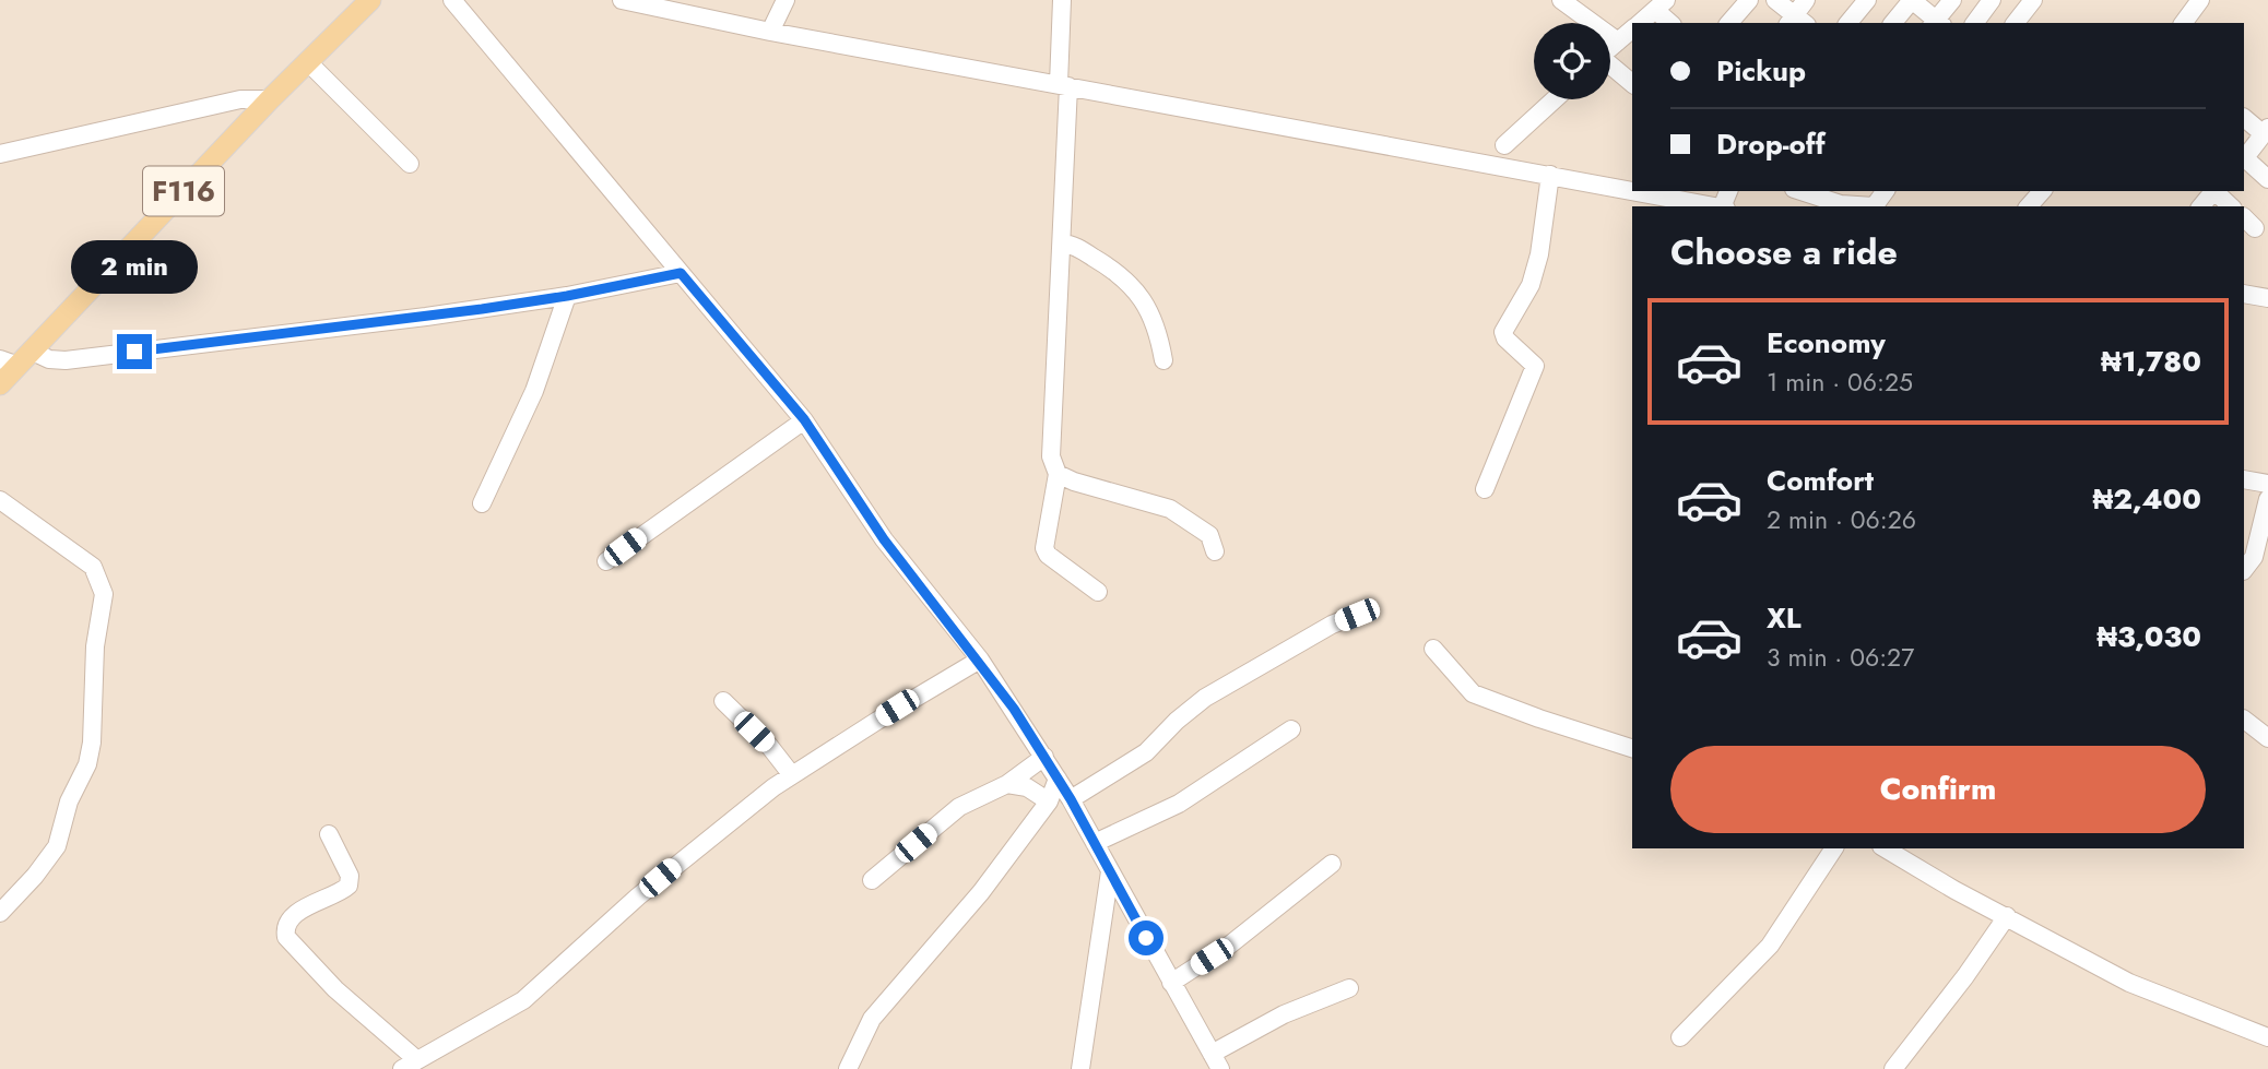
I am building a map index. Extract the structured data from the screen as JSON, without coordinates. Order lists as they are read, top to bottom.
{
  "streets": {
    "main road": ["F116"]
  },
  "page": {
    "banner": ["Pickup", "Drop-off"],
    "heading": "Choose a ride",
    "bubble": "2 min",
    "list": [
      {
        "name": "Economy",
        "note": "1 min · 06:25",
        "value": "₦1,780"
      },
      {
        "name": "Comfort",
        "note": "2 min · 06:26",
        "value": "₦2,400"
      },
      {
        "name": "XL",
        "note": "3 min · 06:27",
        "value": "₦3,030"
      }
    ],
    "buttons": "Confirm"
  }
}
